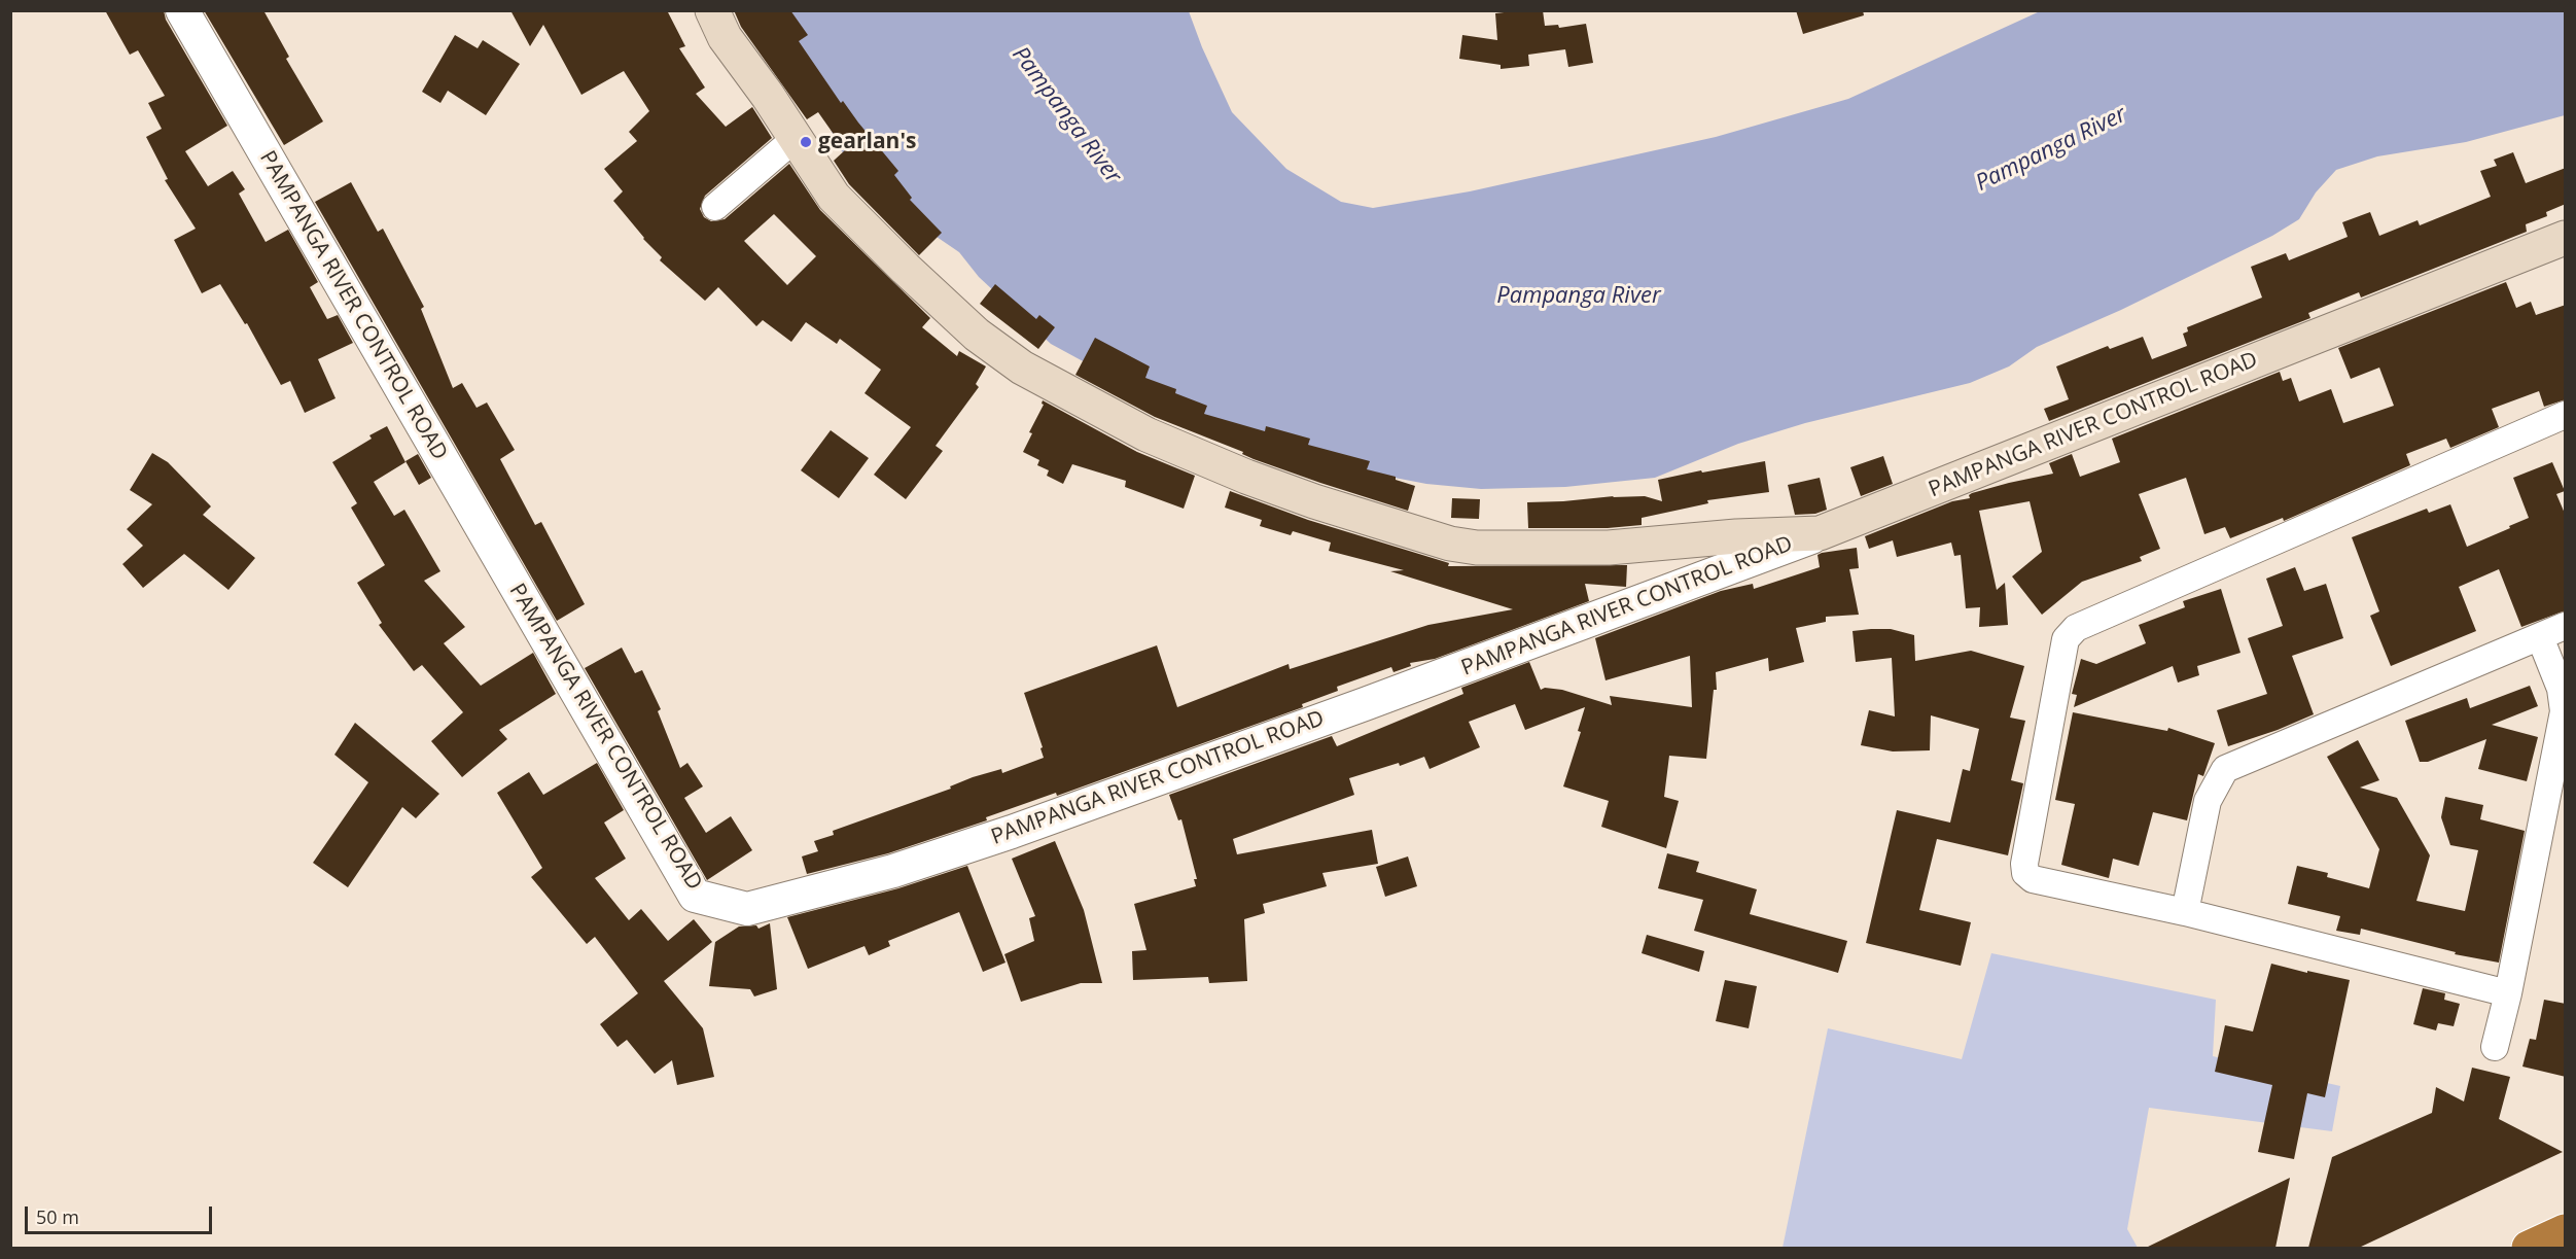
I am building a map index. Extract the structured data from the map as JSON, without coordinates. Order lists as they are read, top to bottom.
{
  "streets": {
    "main road": ["PAMPANGA RIVER CONTROL ROAD"]
  },
  "water": ["Pampanga River"],
  "places": ["gearlan's"],
  "scale_bar": "50 m"
}
